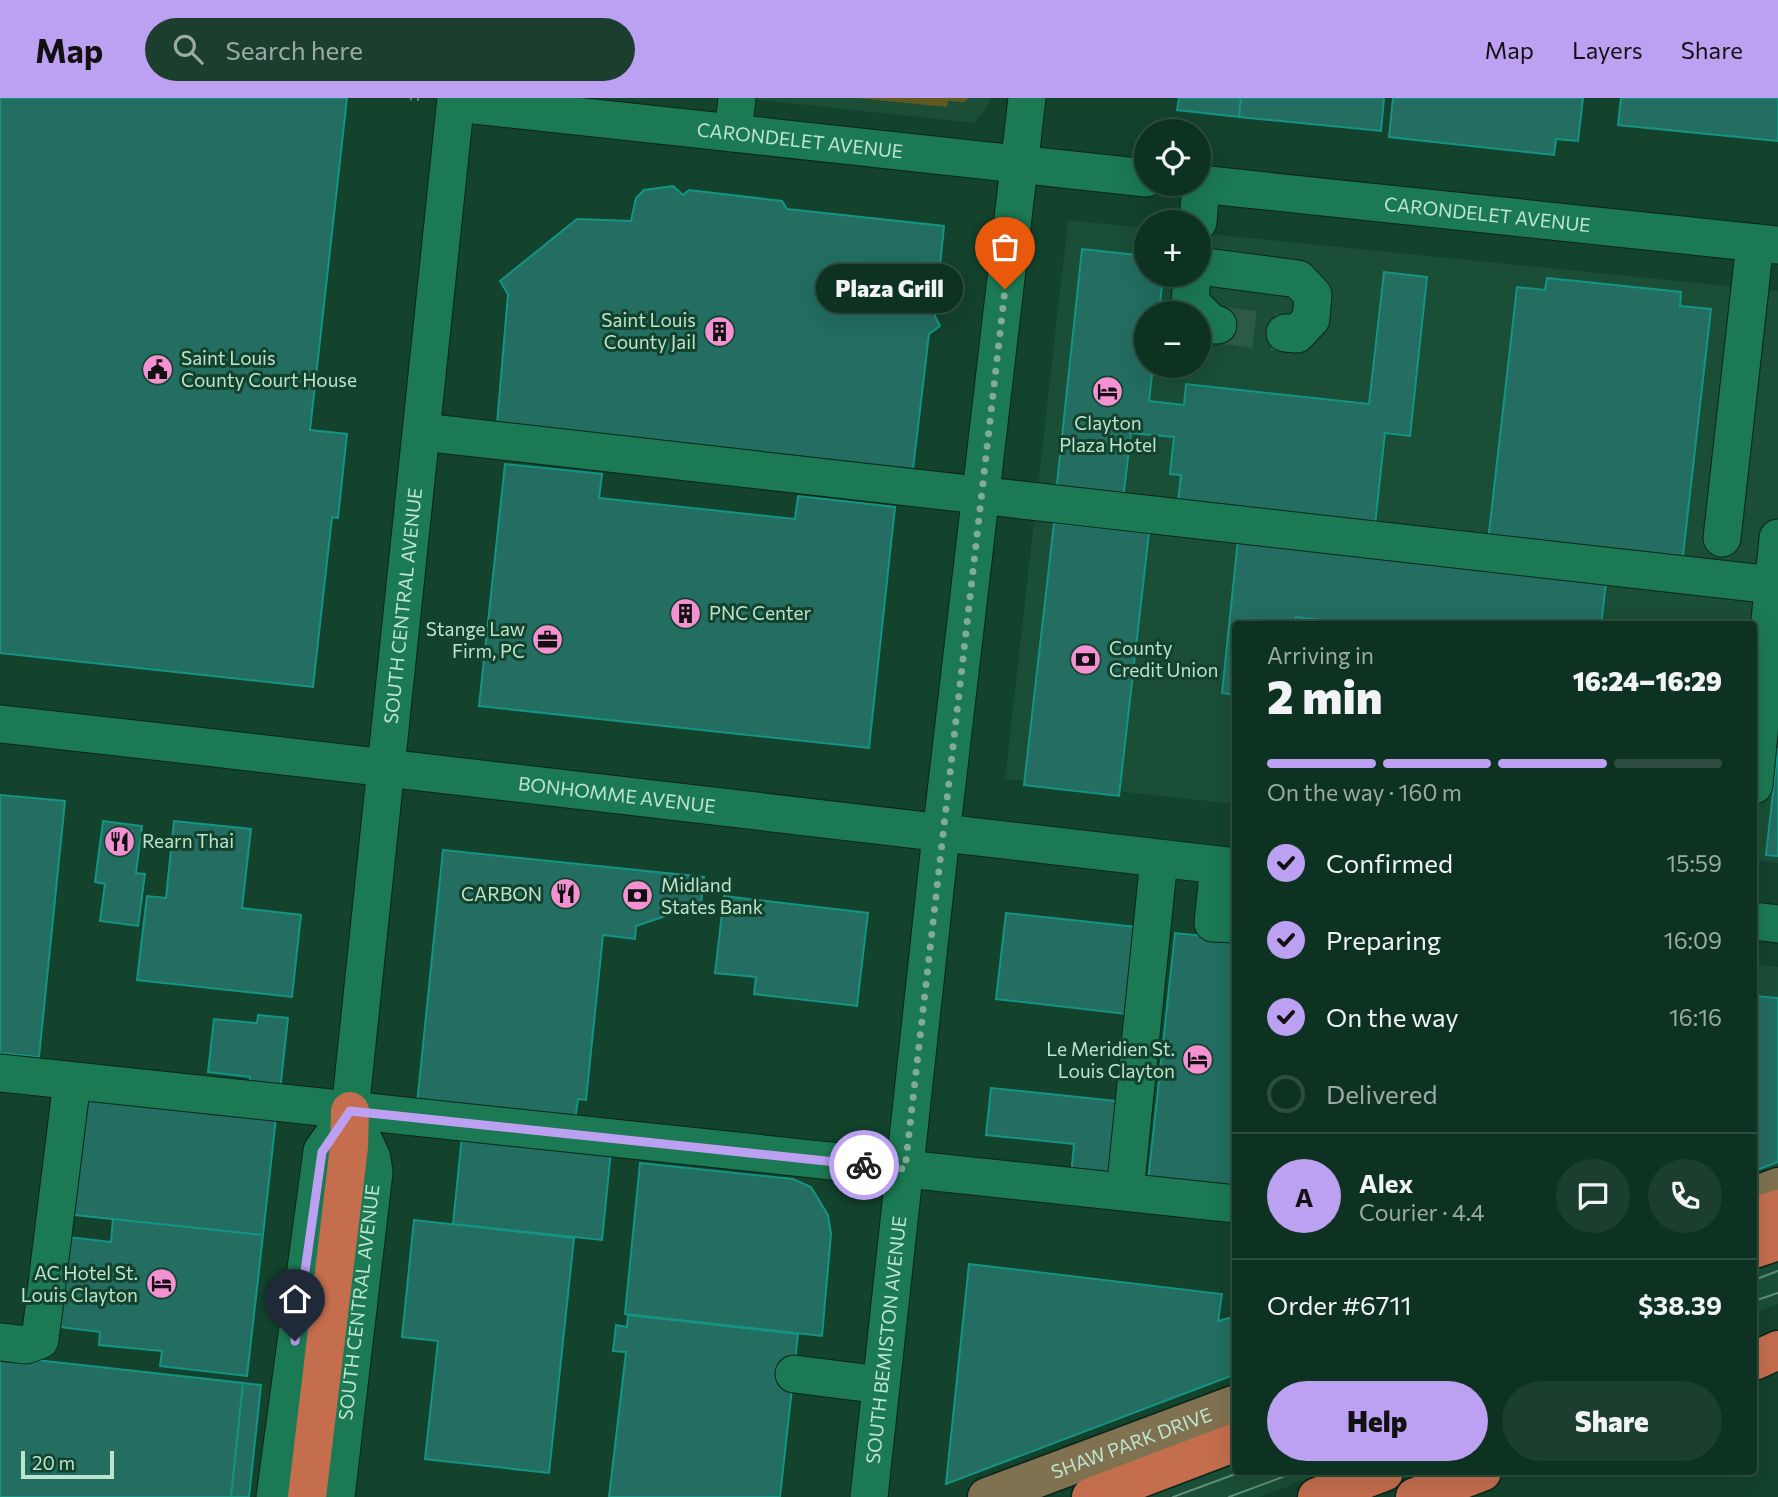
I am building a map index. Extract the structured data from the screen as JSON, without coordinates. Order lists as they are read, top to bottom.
{
  "streets": {
    "main road": ["SHAW PARK DRIVE"],
    "street": [
      "CARONDELET AVENUE",
      "SOUTH CENTRAL AVENUE",
      "BONHOMME AVENUE",
      "SOUTH BEMISTON AVENUE"
    ]
  },
  "crossings": [
    ["CARONDELET AVENUE", "SOUTH CENTRAL AVENUE"],
    ["CARONDELET AVENUE", "SOUTH BEMISTON AVENUE"],
    ["SOUTH CENTRAL AVENUE", "BONHOMME AVENUE"],
    ["BONHOMME AVENUE", "SOUTH BEMISTON AVENUE"]
  ],
  "places": {
    "other": ["Plaza Grill"],
    "building": ["Saint Louis County Jail", "PNC Center"],
    "public building": ["Saint Louis County Court House"],
    "hotel": ["Clayton Plaza Hotel", "Le Meridien St. Louis Clayton", "AC Hotel St. Louis Clayton"],
    "office": ["Stange Law Firm, PC"],
    "bank": ["County Credit Union", "Midland States Bank"],
    "restaurant": ["Rearn Thai", "CARBON"]
  },
  "scale_bar": "20 m",
  "page": {
    "header": "Map",
    "search": "Search here",
    "nav": ["Map", "Layers", "Share"],
    "map_buttons": ["+", "−"],
    "bubble": "Plaza Grill",
    "heading": ["2 min", "Arriving in", "16:24–16:29"],
    "panel": [
      "Alex",
      "Courier · 4.4",
      "Order #6711",
      "$38.39"
    ],
    "bar": "On the way · 160 m",
    "list": [
      ["Confirmed", "15:59"],
      ["Preparing", "16:09"],
      ["On the way", "16:16"],
      "Delivered"
    ],
    "round": "A",
    "buttons": ["Help", "Share"],
    "scale": "20 m"
  }
}
